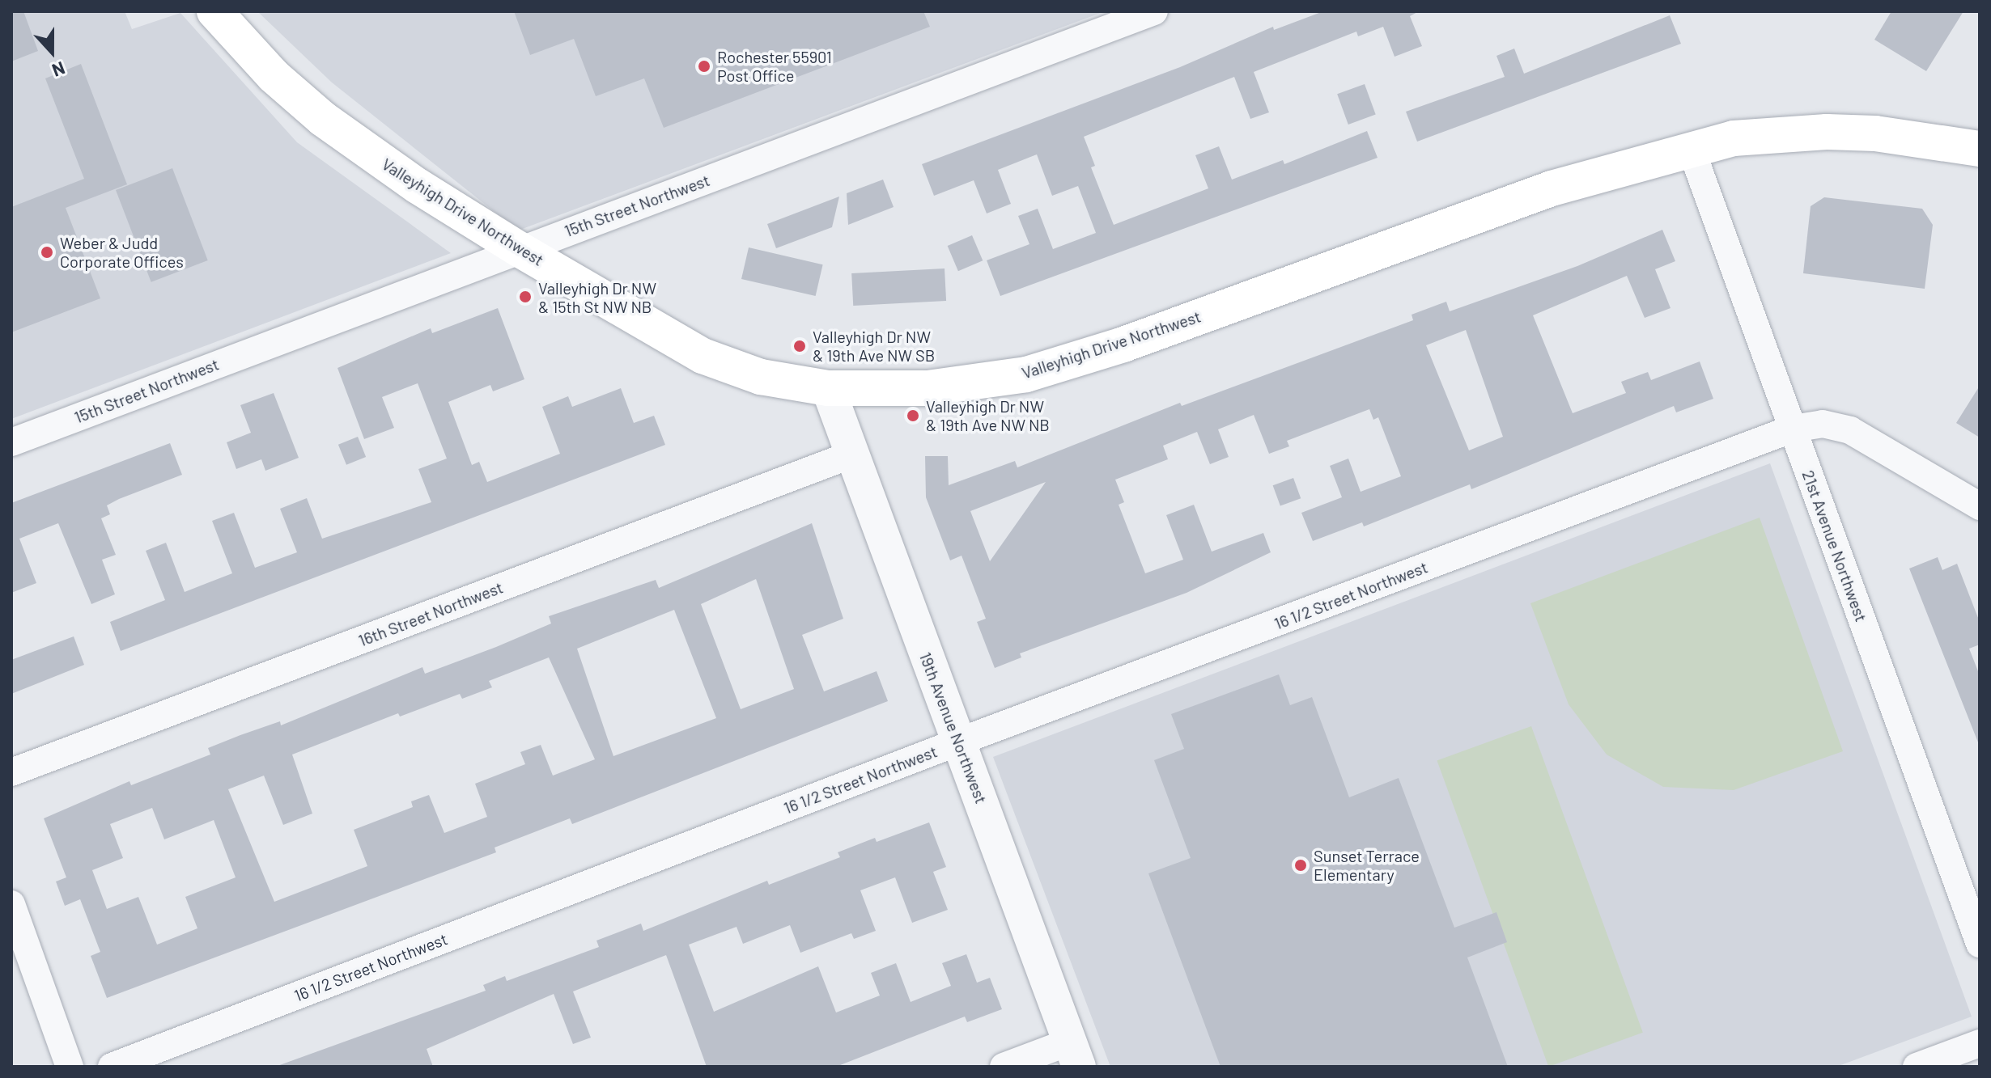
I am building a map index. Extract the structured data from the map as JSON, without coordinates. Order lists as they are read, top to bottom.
{
  "streets": {
    "main road": ["Valleyhigh Drive Northwest"],
    "street": [
      "15th Street Northwest",
      "21st Avenue Northwest",
      "16 1/2 Street Northwest",
      "16th Street Northwest",
      "19th Avenue Northwest"
    ]
  },
  "crossings": [
    ["15th Street Northwest", "Valleyhigh Drive Northwest"],
    ["Valleyhigh Drive Northwest", "21st Avenue Northwest"],
    ["Valleyhigh Drive Northwest", "19th Avenue Northwest"],
    ["21st Avenue Northwest", "16 1/2 Street Northwest"],
    ["16 1/2 Street Northwest", "19th Avenue Northwest"],
    ["16th Street Northwest", "19th Avenue Northwest"]
  ],
  "places": [
    "Rochester 55901 Post Office",
    "Weber & Judd Corporate Offices",
    "Valleyhigh Dr NW & 15th St NW NB",
    "Valleyhigh Dr NW & 19th Ave NW SB",
    "Valleyhigh Dr NW & 19th Ave NW NB",
    "Sunset Terrace Elementary"
  ],
  "north": "bottom"
}
